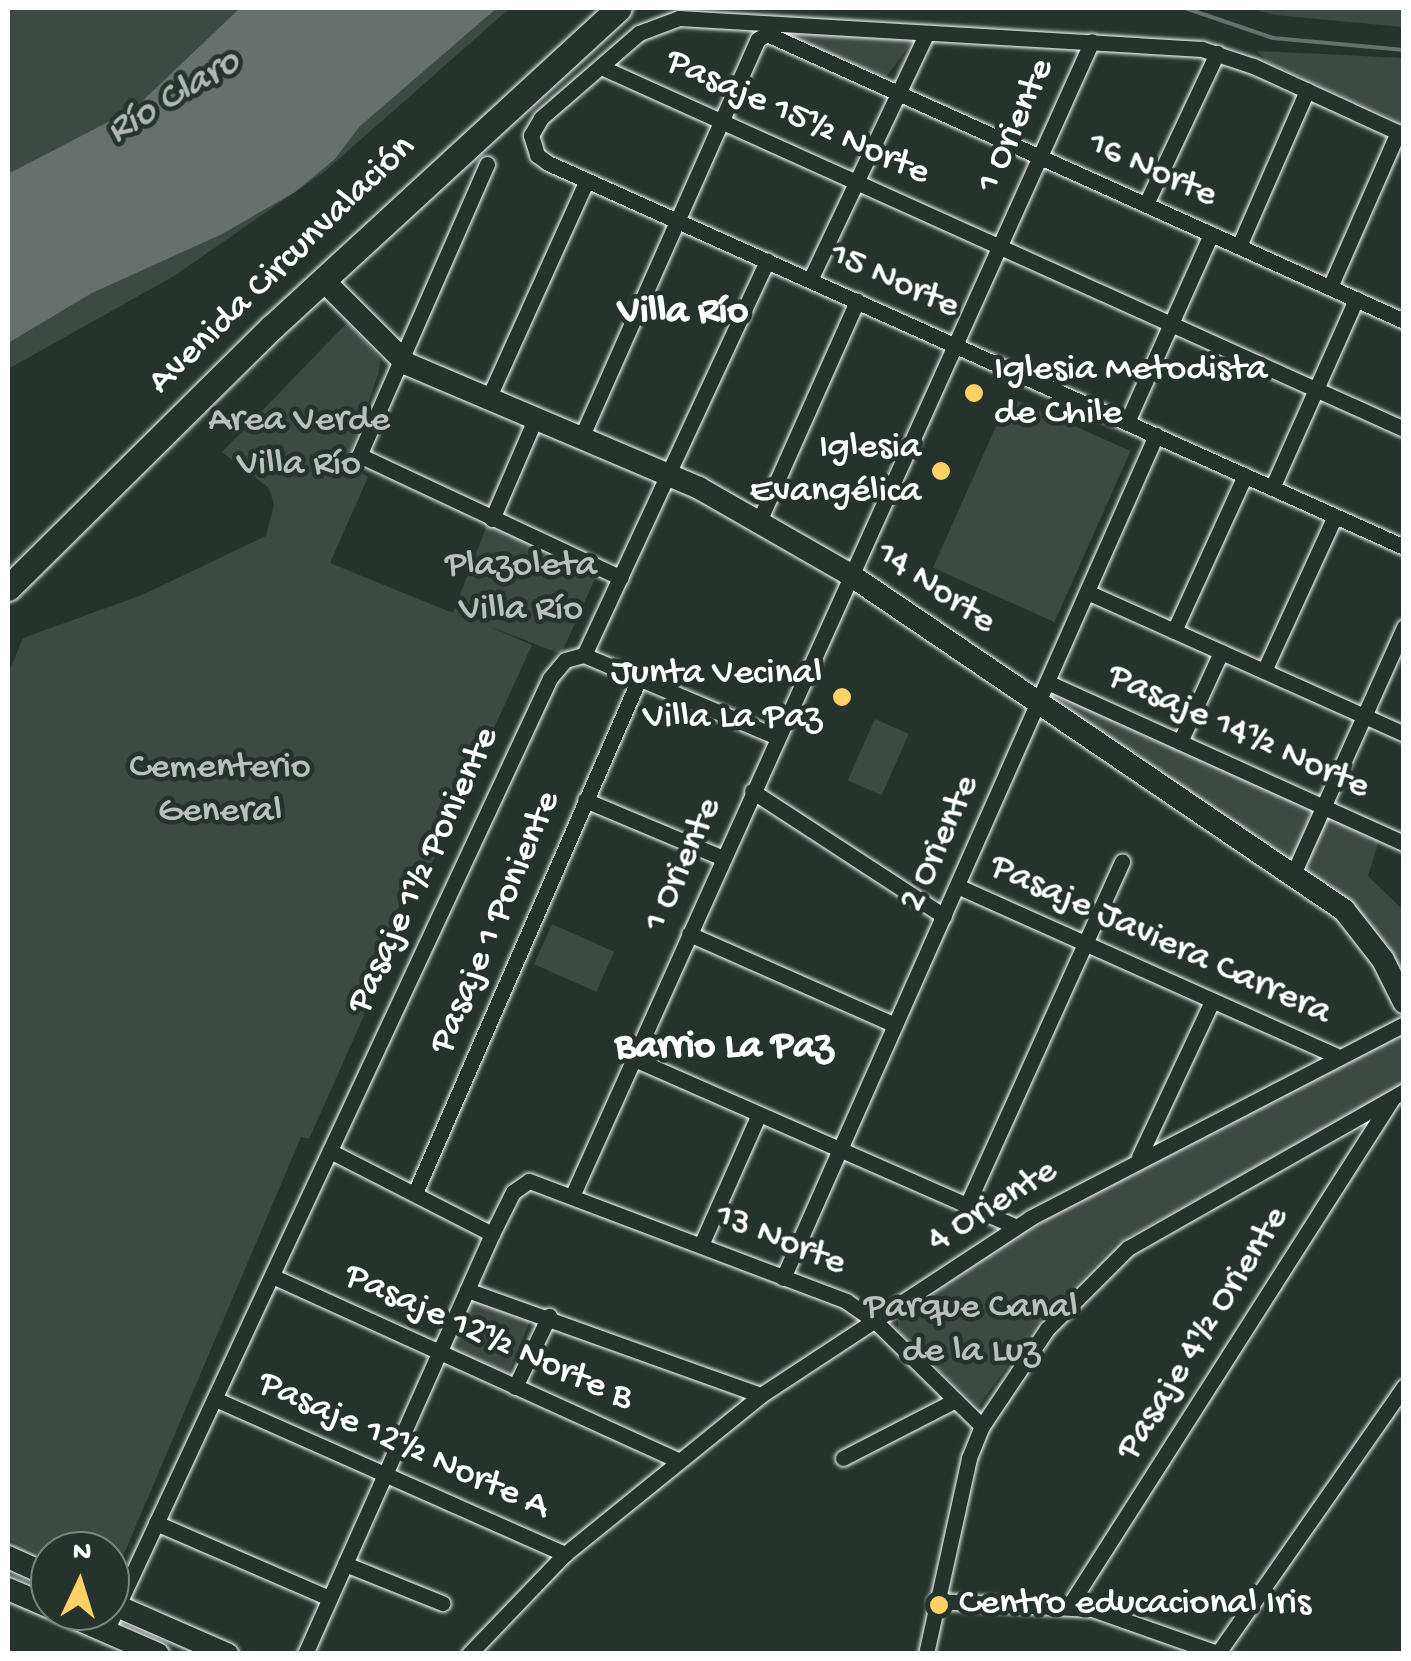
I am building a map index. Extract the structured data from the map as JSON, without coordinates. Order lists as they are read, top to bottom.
{
  "streets": {
    "main road": ["Avenida Circunvalación"],
    "street": [
      "Pasaje 15½ Norte",
      "1 Oriente",
      "16 Norte",
      "15 Norte",
      "14 Norte",
      "Pasaje 14½ Norte",
      "2 Oriente",
      "Pasaje 1½ Poniente",
      "Pasaje 1 Poniente",
      "Pasaje Javiera Carrera",
      "4 Oriente",
      "13 Norte",
      "Pasaje 4½ Oriente",
      "Pasaje 12½ Norte B",
      "Pasaje 12½ Norte A"
    ]
  },
  "crossings": [
    ["Pasaje 15½ Norte", "1 Oriente"],
    ["Pasaje 15½ Norte", "16 Norte"],
    ["Pasaje 15½ Norte", "15 Norte"],
    ["1 Oriente", "16 Norte"],
    ["1 Oriente", "15 Norte"],
    ["1 Oriente", "14 Norte"],
    ["1 Oriente", "13 Norte"],
    ["Avenida Circunvalación", "14 Norte"],
    ["15 Norte", "2 Oriente"],
    ["15 Norte", "Pasaje 1½ Poniente"],
    ["14 Norte", "Pasaje 14½ Norte"],
    ["14 Norte", "2 Oriente"],
    ["14 Norte", "Pasaje 1½ Poniente"],
    ["Pasaje 14½ Norte", "2 Oriente"],
    ["2 Oriente", "Pasaje Javiera Carrera"],
    ["2 Oriente", "13 Norte"],
    ["Pasaje 1½ Poniente", "Pasaje 12½ Norte B"],
    ["Pasaje 1½ Poniente", "Pasaje 12½ Norte A"],
    ["Pasaje Javiera Carrera", "4 Oriente"],
    ["4 Oriente", "13 Norte"],
    ["4 Oriente", "Pasaje 12½ Norte B"],
    ["4 Oriente", "Pasaje 12½ Norte A"]
  ],
  "districts": ["Villa Río", "Barrio La Paz"],
  "water": ["Río Claro"],
  "parks": [
    "Area Verde Villa Río",
    "Plazoleta Villa Río",
    "Cementerio General",
    "Parque Canal de la Luz"
  ],
  "places": [
    "Iglesia Metodista de Chile",
    "Iglesia Evangélica",
    "Junta Vecinal Villa La Paz",
    "Centro educacional Iris"
  ],
  "north": "top"
}
